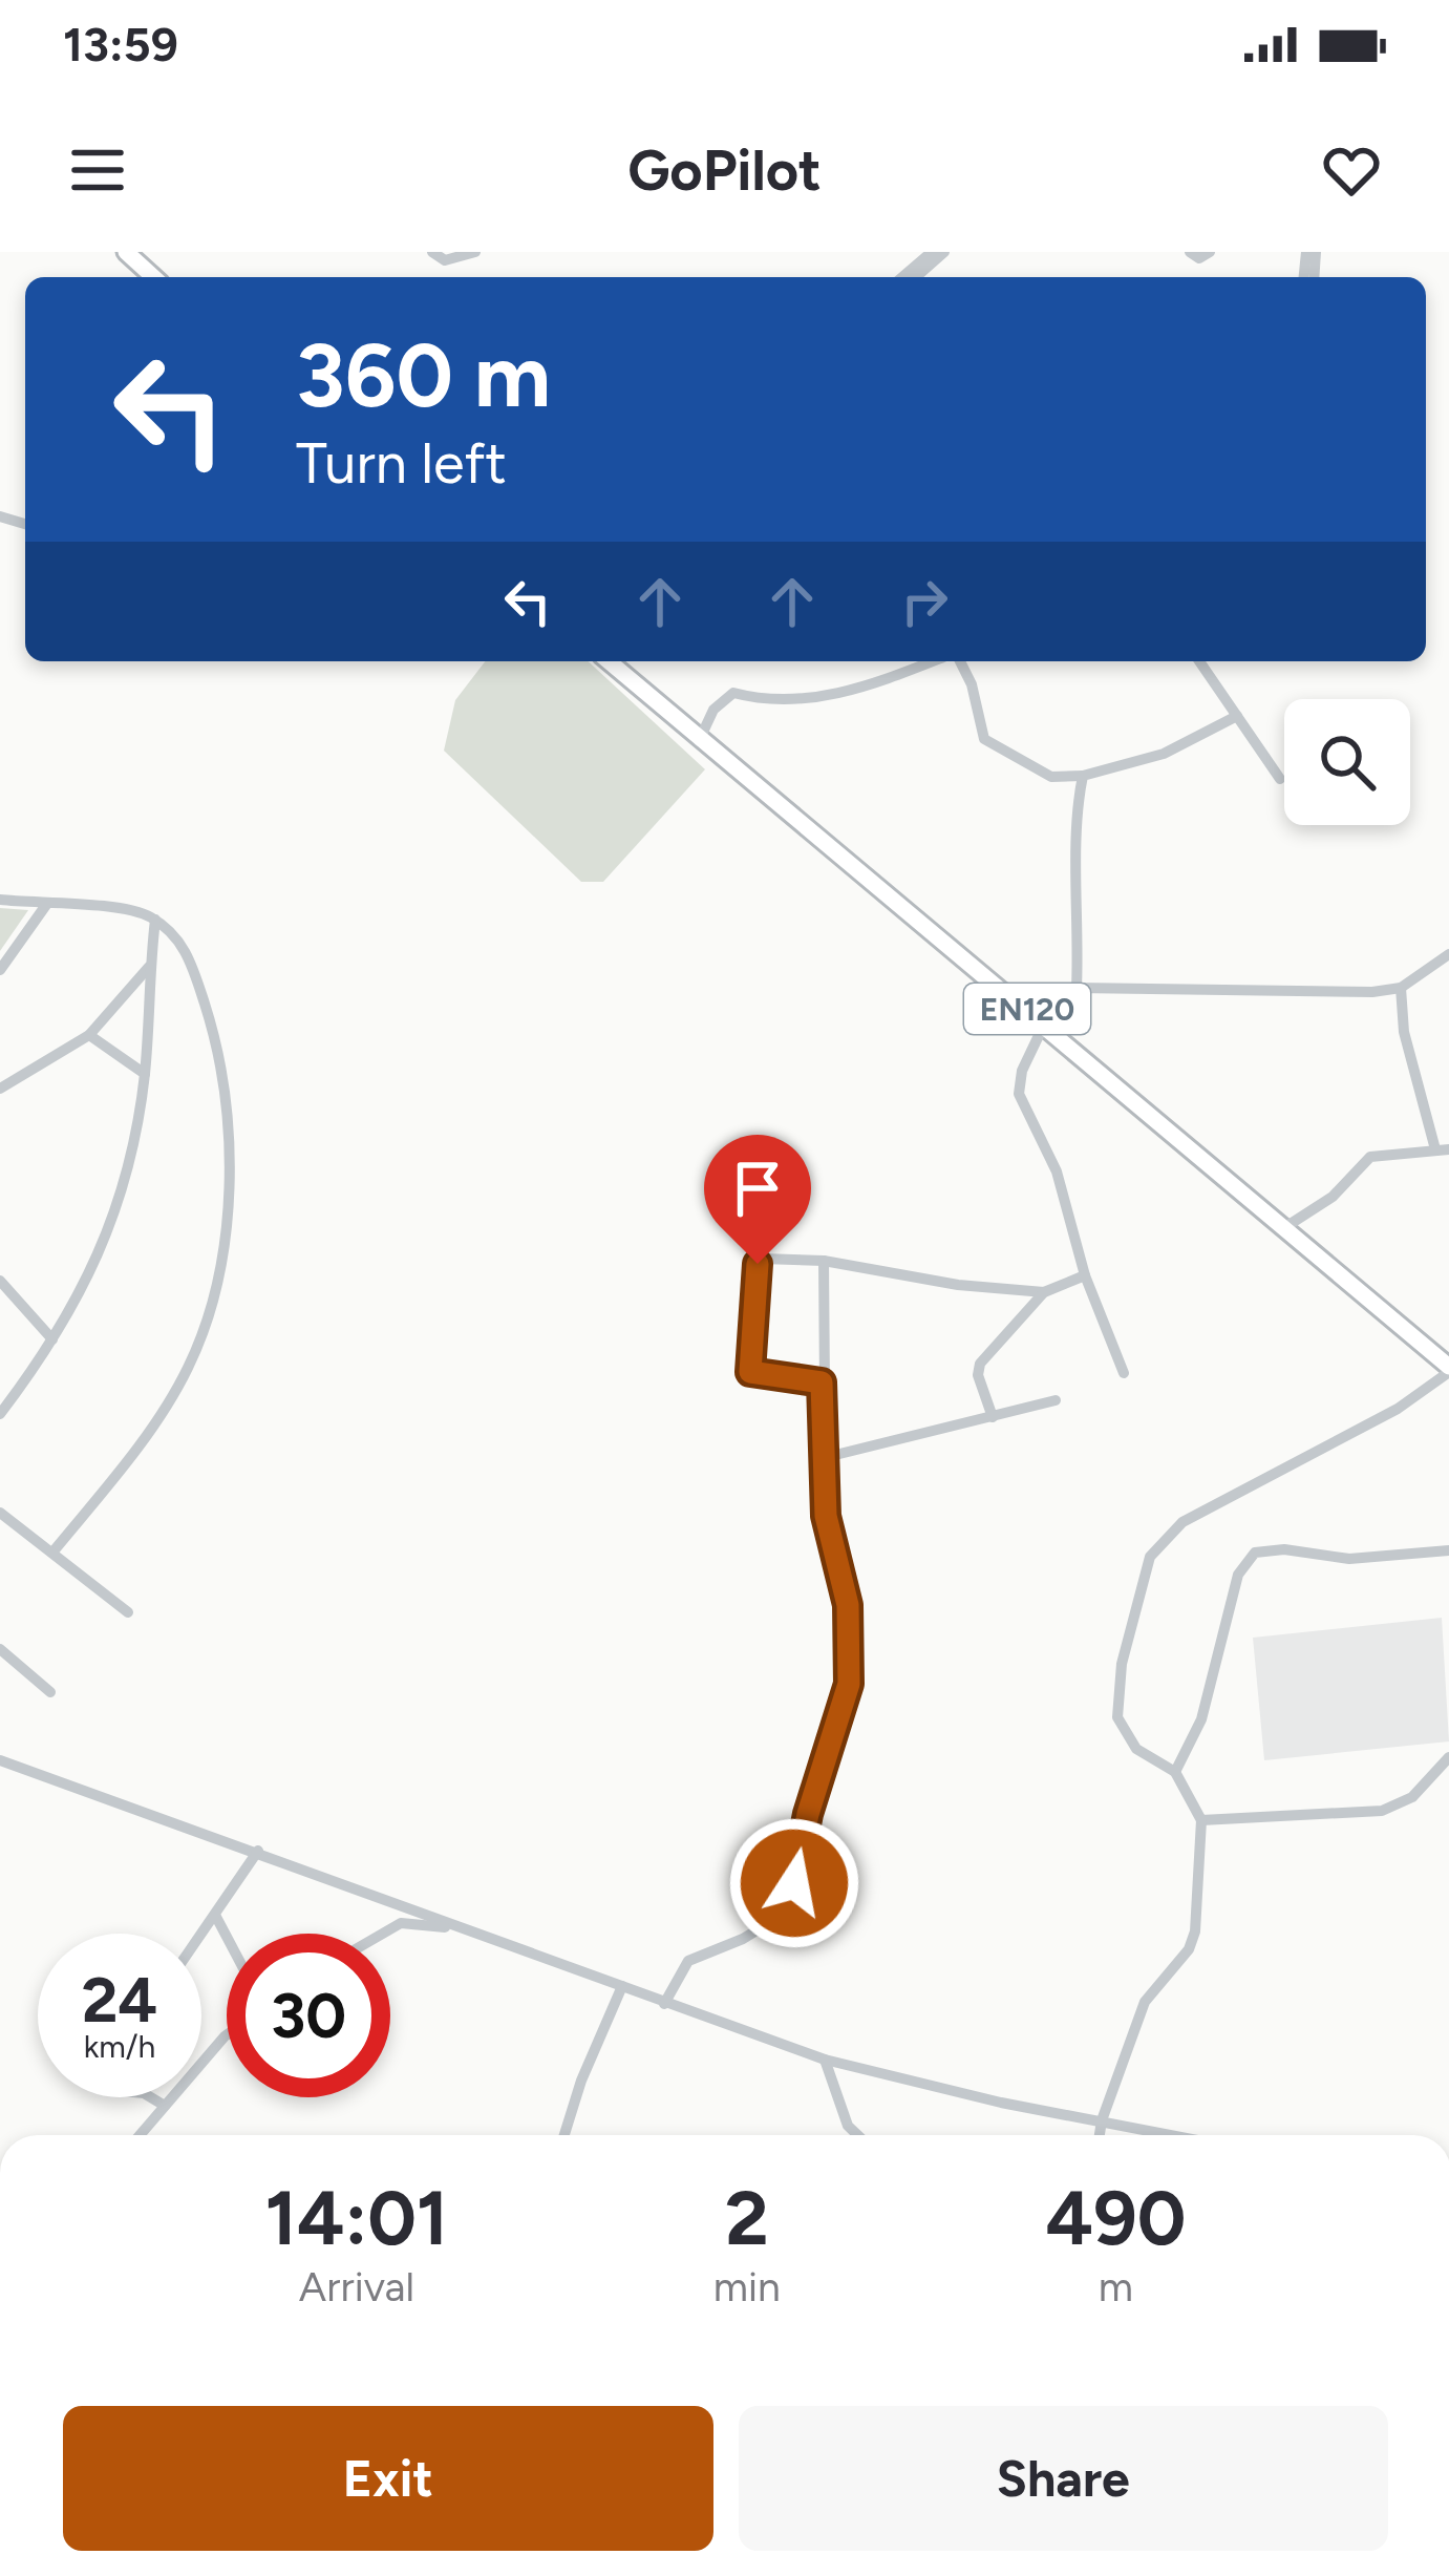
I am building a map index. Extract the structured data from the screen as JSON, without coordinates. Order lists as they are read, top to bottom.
{
  "streets": {
    "highway": ["EN120"]
  },
  "page": {
    "status": "13:59",
    "header": "GoPilot",
    "turn": ["360 m", "Turn left"],
    "speed": "24 km/h",
    "limit": "30",
    "eta": [
      "14:01",
      "Arrival",
      "2",
      "min",
      "490",
      "m"
    ],
    "buttons": ["Exit", "Share"]
  }
}
